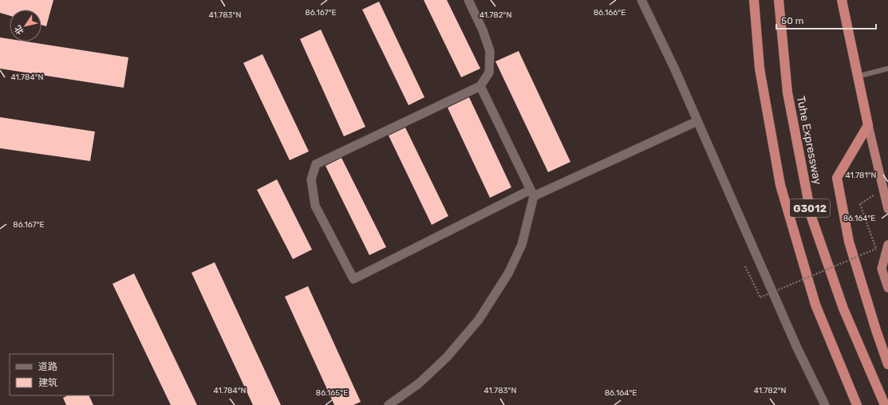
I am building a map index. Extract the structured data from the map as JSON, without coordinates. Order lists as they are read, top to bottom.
{
  "streets": {
    "highway": ["Tuhe Expressway", "G3012"]
  },
  "legend": ["道路", "建筑"],
  "scale_bar": "50 m",
  "north": "bottom left",
  "coordinates": [
    "86.167°E",
    "86.166°E",
    "41.783°N",
    "41.782°N",
    "41.784°N",
    "41.781°N",
    "86.164°E",
    "86.165°E"
  ]
}
